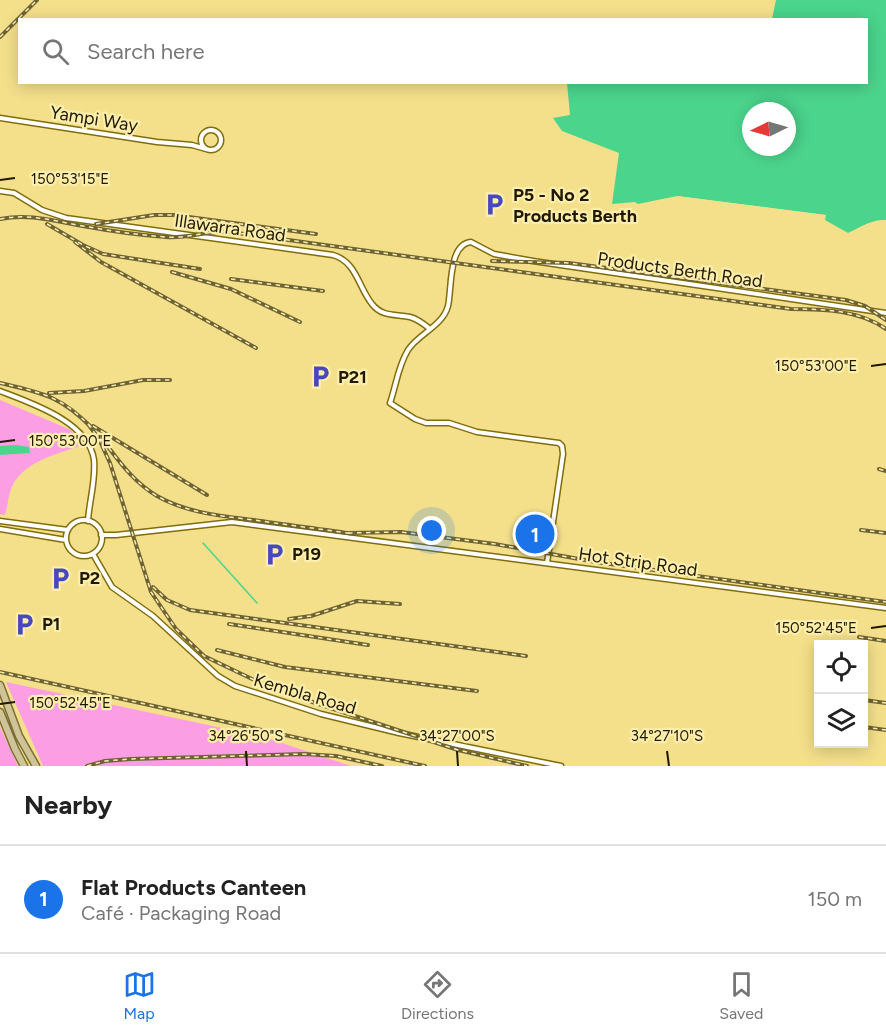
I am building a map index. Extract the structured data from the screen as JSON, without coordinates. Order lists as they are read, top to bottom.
{
  "streets": {
    "street": [
      "Yampi Way",
      "Illawarra Road",
      "Products Berth Road",
      "Hot Strip Road",
      "Kembla Road"
    ]
  },
  "crossings": [
    ["Illawarra Road", "Products Berth Road"],
    ["Hot Strip Road", "Kembla Road"]
  ],
  "places": {
    "parking": [
      "P5 - No 2 Products Berth",
      "P21",
      "P19",
      "P2",
      "P1"
    ]
  },
  "north": "left",
  "page": {
    "search": "Search here",
    "pins": "1",
    "heading": "Nearby",
    "list": [
      {
        "mark": "1",
        "name": "Flat Products Canteen",
        "note": "Café · Packaging Road",
        "value": "150 m"
      }
    ],
    "nav": ["Map", "Directions", "Saved"]
  },
  "coordinates": [
    "150°53'15\"E",
    "150°53'00\"E",
    "150°52'45\"E",
    "34°26'50\"S",
    "34°27'00\"S",
    "34°27'10\"S"
  ]
}
